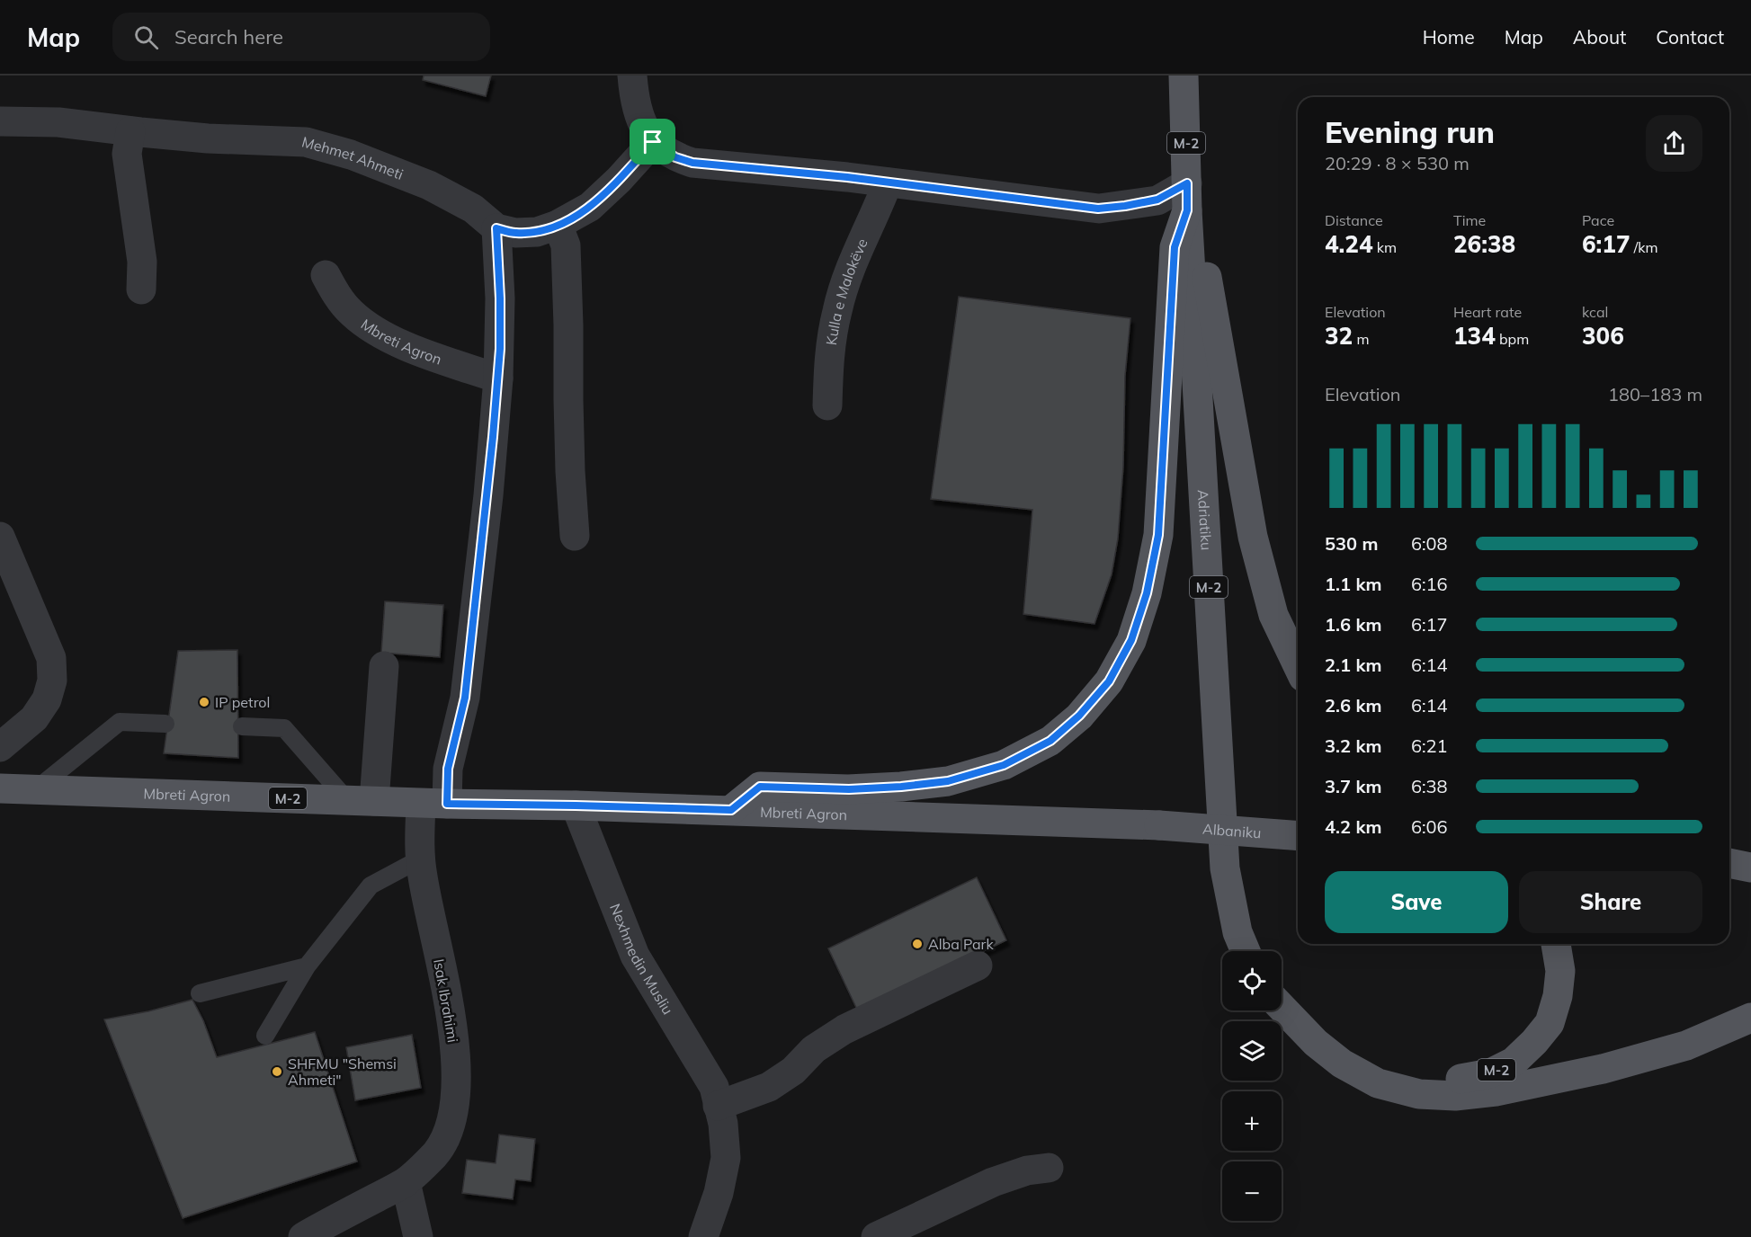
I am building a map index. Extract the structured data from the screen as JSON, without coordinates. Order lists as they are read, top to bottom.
{
  "streets": {
    "main road": [
      "M-2",
      "Mbreti Agron",
      "Adriatiku",
      "Albaniku"
    ],
    "street": [
      "Mehmet Ahmeti",
      "Kulla e Malokëve",
      "Nexhmedin Musliu",
      "Isak Ibrahimi"
    ]
  },
  "crossings": [
    ["M-2", "Mbreti Agron"],
    ["M-2", "Adriatiku"],
    ["Mbreti Agron", "Albaniku"],
    ["Mbreti Agron", "Nexhmedin Musliu"],
    ["Mbreti Agron", "Isak Ibrahimi"]
  ],
  "places": ["IP petrol", "Alba Park", "SHFMU \"Shemsi Ahmeti\""],
  "page": {
    "header": "Map",
    "search": "Search here",
    "nav": [
      "Home",
      "Map",
      "About",
      "Contact"
    ],
    "heading": ["Evening run", "20:29 · 8 × 530 m"],
    "stats": [
      ["Distance", "4.24 km"],
      ["Time", "26:38"],
      ["Pace", "6:17 /km"],
      ["Elevation", "32 m"],
      ["Heart rate", "134 bpm"],
      ["kcal", "306"]
    ],
    "chart": ["Elevation", "180–183 m"],
    "list": [
      {
        "name": "530 m",
        "note": "6:08"
      },
      {
        "name": "1.1 km",
        "note": "6:16"
      },
      {
        "name": "1.6 km",
        "note": "6:17"
      },
      {
        "name": "2.1 km",
        "note": "6:14"
      },
      {
        "name": "2.6 km",
        "note": "6:14"
      },
      {
        "name": "3.2 km",
        "note": "6:21"
      },
      {
        "name": "3.7 km",
        "note": "6:38"
      },
      {
        "name": "4.2 km",
        "note": "6:06"
      }
    ],
    "buttons": ["Save", "Share"],
    "map_buttons": ["+", "−"]
  }
}
